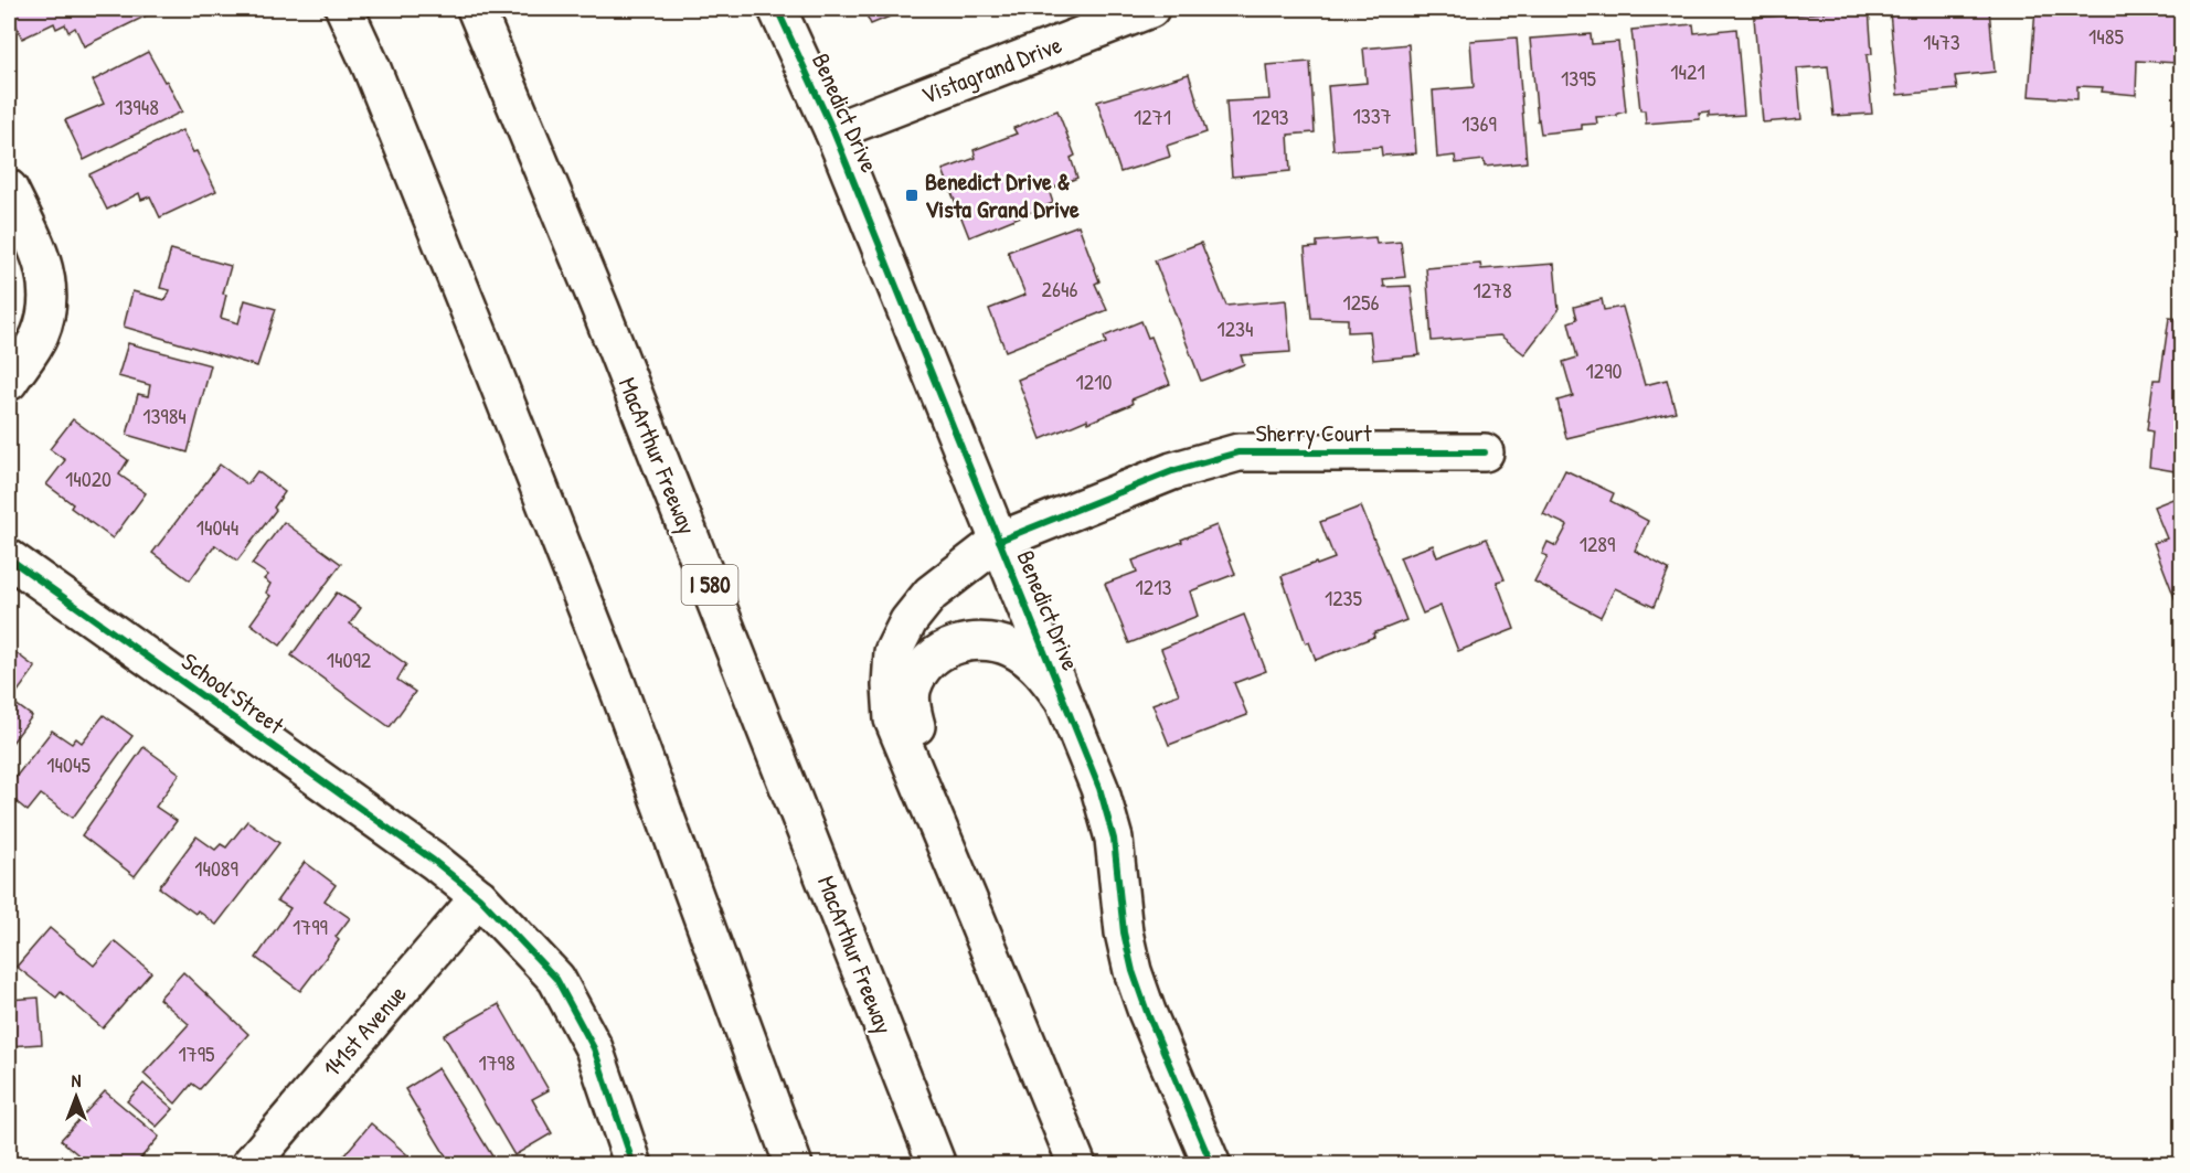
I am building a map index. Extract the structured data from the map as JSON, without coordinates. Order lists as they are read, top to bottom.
{
  "streets": {
    "main road": [
      "Vistagrand Drive",
      "Benedict Drive",
      "Sherry Court",
      "MacArthur Freeway",
      "I 580",
      "School Street",
      "141st Avenue"
    ]
  },
  "crossings": [
    ["Vistagrand Drive", "Benedict Drive"],
    ["Benedict Drive", "Sherry Court"],
    ["School Street", "141st Avenue"]
  ],
  "places": {
    "transit": ["Benedict Drive & Vista Grand Drive"]
  },
  "house_numbers": [
    "1485",
    "1473",
    "1421",
    "1395",
    "13948",
    "1337",
    "1271",
    "1293",
    "1369",
    "2646",
    "1278",
    "1256",
    "1234",
    "1290",
    "1210",
    "13984",
    "14020",
    "14044",
    "1289",
    "1213",
    "1235",
    "14092",
    "14045",
    "14089",
    "1799",
    "1795",
    "1798"
  ],
  "north": "top"
}
